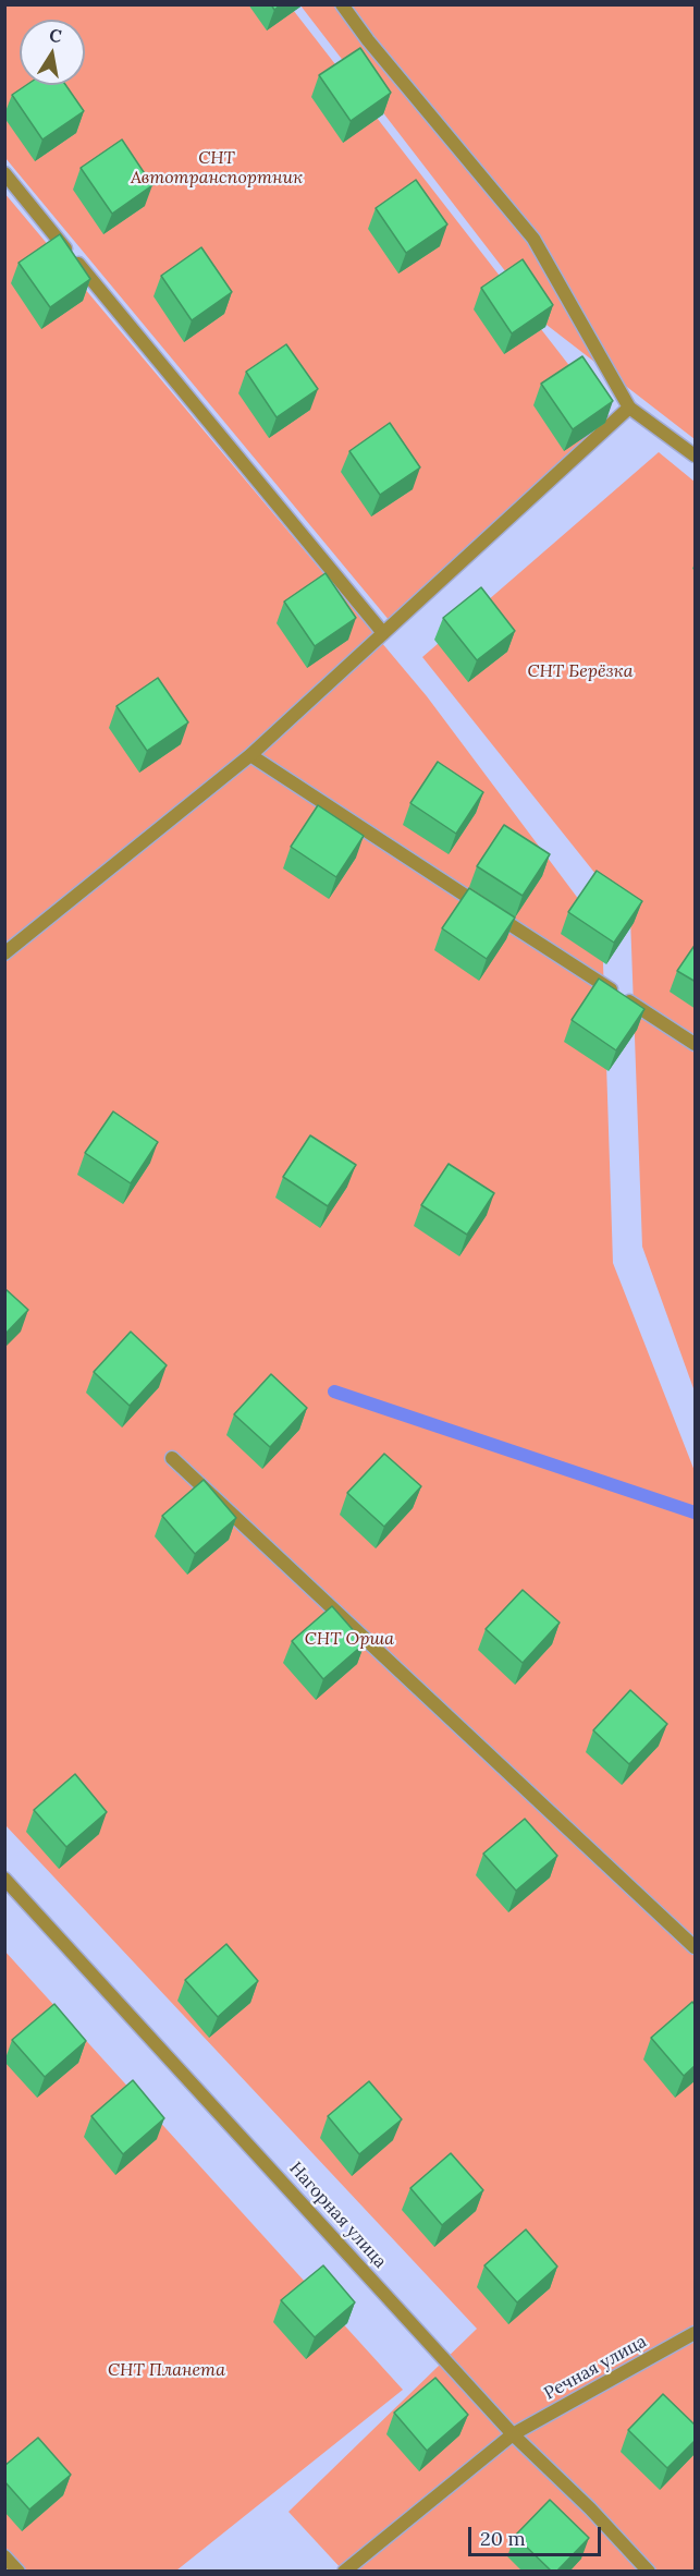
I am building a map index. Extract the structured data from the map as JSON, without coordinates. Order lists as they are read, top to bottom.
{
  "streets": {
    "street": ["Нагорная улица", "Речная улица"]
  },
  "crossings": [
    ["Нагорная улица", "Речная улица"]
  ],
  "parks": [
    "СНТ Автотранспортник",
    "СНТ Берёзка",
    "СНТ Орша",
    "СНТ Планета"
  ],
  "scale_bar": "20 m",
  "north": "top"
}
